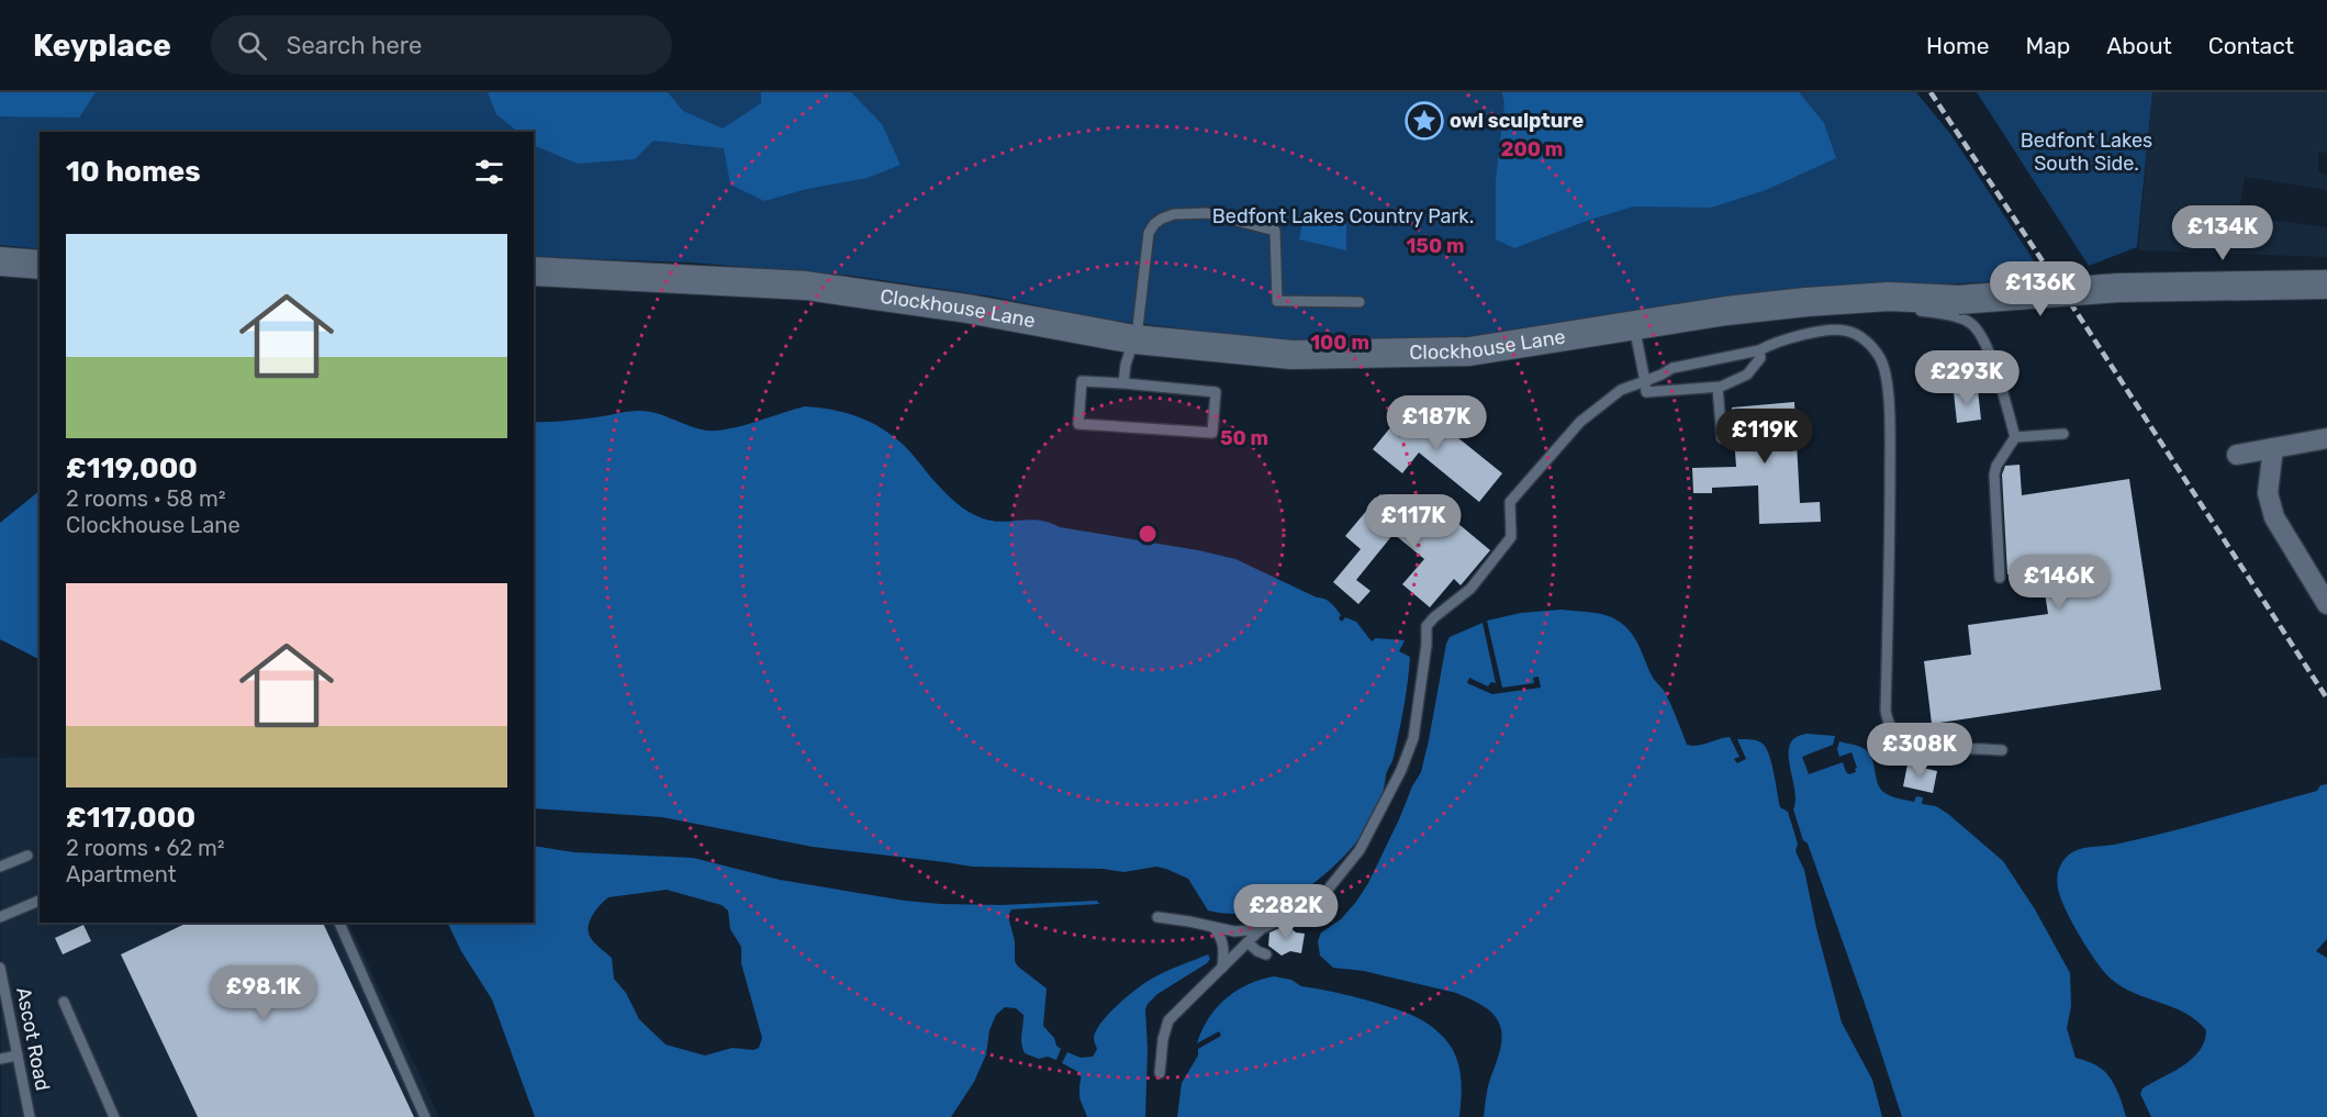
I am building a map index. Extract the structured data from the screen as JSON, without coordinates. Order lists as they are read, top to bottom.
{
  "streets": {
    "main road": ["Clockhouse Lane"],
    "lane": ["Ascot Road"]
  },
  "parks": ["Bedfont Lakes South Side.", "Bedfont Lakes Country Park."],
  "places": {
    "place": ["owl sculpture"]
  },
  "page": {
    "header": "Keyplace",
    "search": "Search here",
    "nav": [
      "Home",
      "Map",
      "About",
      "Contact"
    ],
    "heading": "10 homes",
    "price": [
      "£134K",
      "£136K",
      "£293K",
      "£187K",
      "£119K",
      "£117K",
      "£146K",
      "£308K",
      "£282K",
      "£98.1K"
    ],
    "list": [
      {
        "name": "£119,000",
        "note": "2 rooms · 58 m² · Clockhouse Lane"
      },
      {
        "name": "£117,000",
        "note": "2 rooms · 62 m² · Apartment"
      }
    ]
  },
  "rings": [
    "200 m",
    "150 m",
    "100 m",
    "50 m"
  ]
}
